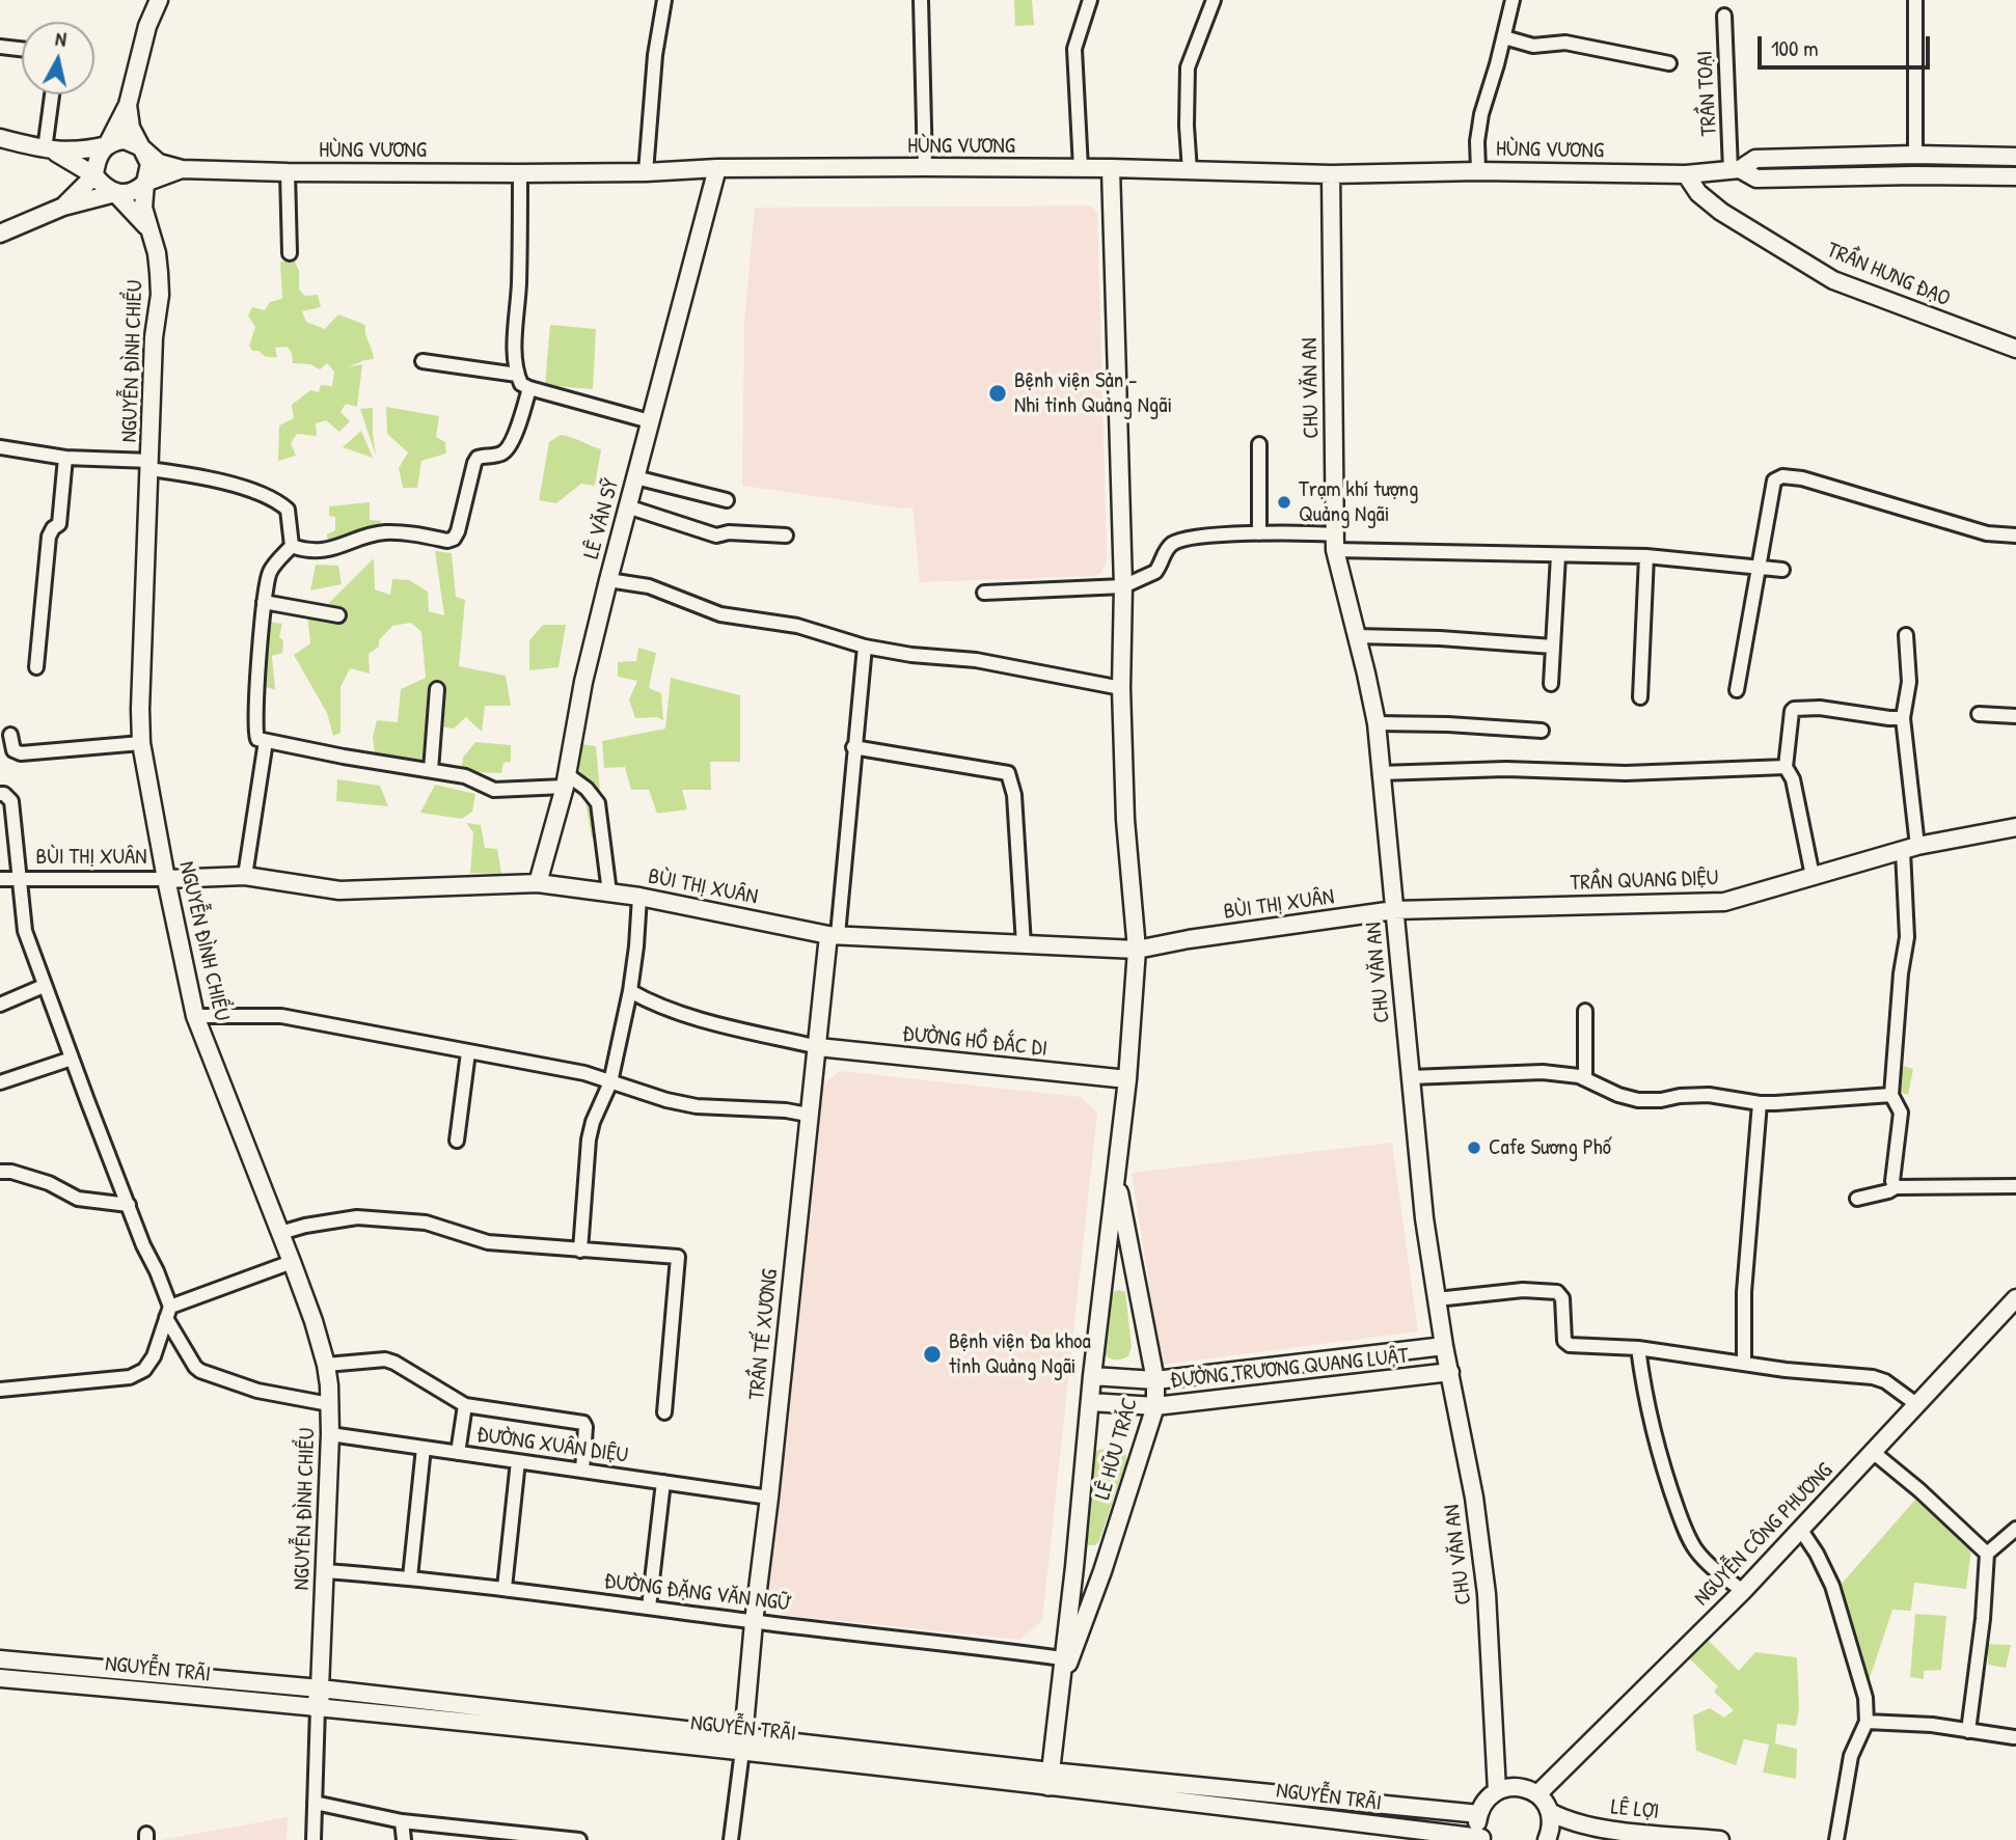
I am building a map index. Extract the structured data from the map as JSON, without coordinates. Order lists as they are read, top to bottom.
{
  "streets": {
    "street": [
      "TRẦN TOẠI",
      "HÙNG VƯƠNG",
      "TRẦN HƯNG ĐẠO",
      "NGUYỄN ĐÌNH CHIỂU",
      "CHU VĂN AN",
      "LÊ VĂN SỸ",
      "BÙI THỊ XUÂN",
      "TRẦN QUANG DIỆU",
      "ĐƯỜNG HỒ ĐẮC DI",
      "TRẦN TẾ XƯƠNG",
      "ĐƯỜNG TRƯƠNG QUANG LUẬT",
      "ĐƯỜNG XUÂN DIỆU",
      "LÊ HỮU TRÁC",
      "NGUYỄN CÔNG PHƯƠNG",
      "ĐƯỜNG ĐẶNG VĂN NGỮ",
      "NGUYỄN TRÃI",
      "LÊ LỢI"
    ]
  },
  "crossings": [
    ["TRẦN TOẠI", "HÙNG VƯƠNG"],
    ["HÙNG VƯƠNG", "TRẦN HƯNG ĐẠO"],
    ["HÙNG VƯƠNG", "CHU VĂN AN"],
    ["HÙNG VƯƠNG", "LÊ VĂN SỸ"],
    ["HÙNG VƯƠNG", "LÊ HỮU TRÁC"],
    ["NGUYỄN ĐÌNH CHIỂU", "BÙI THỊ XUÂN"],
    ["NGUYỄN ĐÌNH CHIỂU", "ĐƯỜNG XUÂN DIỆU"],
    ["NGUYỄN ĐÌNH CHIỂU", "ĐƯỜNG ĐẶNG VĂN NGỮ"],
    ["NGUYỄN ĐÌNH CHIỂU", "NGUYỄN TRÃI"],
    ["CHU VĂN AN", "BÙI THỊ XUÂN"],
    ["CHU VĂN AN", "TRẦN QUANG DIỆU"],
    ["CHU VĂN AN", "ĐƯỜNG TRƯƠNG QUANG LUẬT"],
    ["LÊ VĂN SỸ", "BÙI THỊ XUÂN"],
    ["BÙI THỊ XUÂN", "TRẦN QUANG DIỆU"],
    ["BÙI THỊ XUÂN", "TRẦN TẾ XƯƠNG"],
    ["BÙI THỊ XUÂN", "LÊ HỮU TRÁC"],
    ["ĐƯỜNG HỒ ĐẮC DI", "TRẦN TẾ XƯƠNG"],
    ["ĐƯỜNG HỒ ĐẮC DI", "LÊ HỮU TRÁC"],
    ["TRẦN TẾ XƯƠNG", "ĐƯỜNG XUÂN DIỆU"],
    ["TRẦN TẾ XƯƠNG", "ĐƯỜNG ĐẶNG VĂN NGỮ"],
    ["TRẦN TẾ XƯƠNG", "NGUYỄN TRÃI"],
    ["ĐƯỜNG TRƯƠNG QUANG LUẬT", "LÊ HỮU TRÁC"],
    ["LÊ HỮU TRÁC", "ĐƯỜNG ĐẶNG VĂN NGỮ"],
    ["LÊ HỮU TRÁC", "NGUYỄN TRÃI"]
  ],
  "places": [
    "Bệnh viện Sản - Nhi tỉnh Quảng Ngãi",
    "Trạm khí tượng Quảng Ngãi",
    "Cafe Sương Phố",
    "Bệnh viện Đa khoa tỉnh Quảng Ngãi"
  ],
  "scale_bar": "100 m",
  "north": "top"
}
